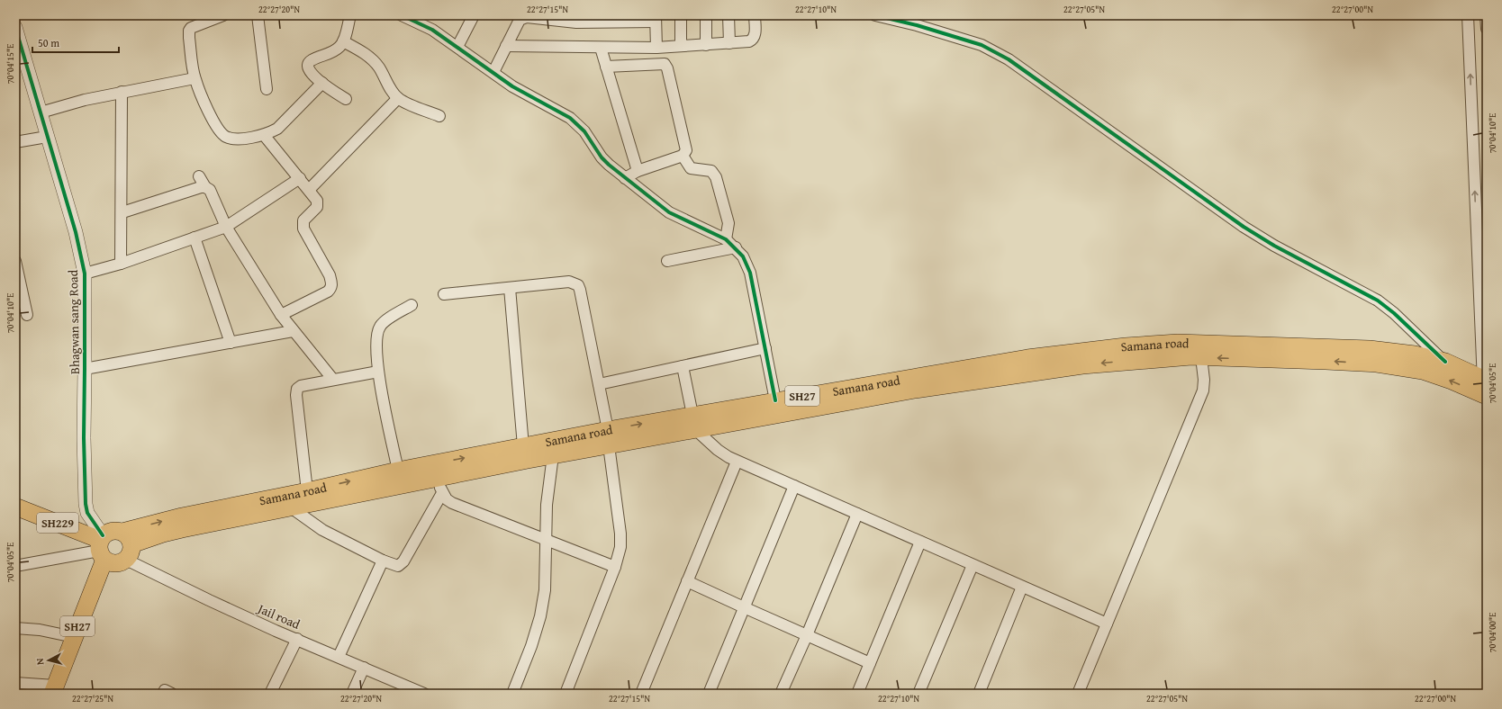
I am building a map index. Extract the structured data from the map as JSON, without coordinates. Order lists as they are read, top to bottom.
{
  "streets": {
    "main road": ["Samana road", "SH27", "SH229"],
    "street": ["Bhagwan sang Road", "Jail road"]
  },
  "crossings": [
    ["Bhagwan sang Road", "SH27"],
    ["Bhagwan sang Road", "SH229"],
    ["Samana road", "SH27"],
    ["Samana road", "Jail road"],
    ["SH27", "SH229"],
    ["SH27", "Jail road"]
  ],
  "scale_bar": "50 m",
  "north": "left",
  "coordinates": [
    "22°27'20\"N",
    "22°27'15\"N",
    "22°27'10\"N",
    "22°27'05\"N",
    "22°27'00\"N",
    "70°04'15\"E",
    "70°04'10\"E",
    "70°04'05\"E",
    "70°04'00\"E",
    "22°27'25\"N"
  ]
}
